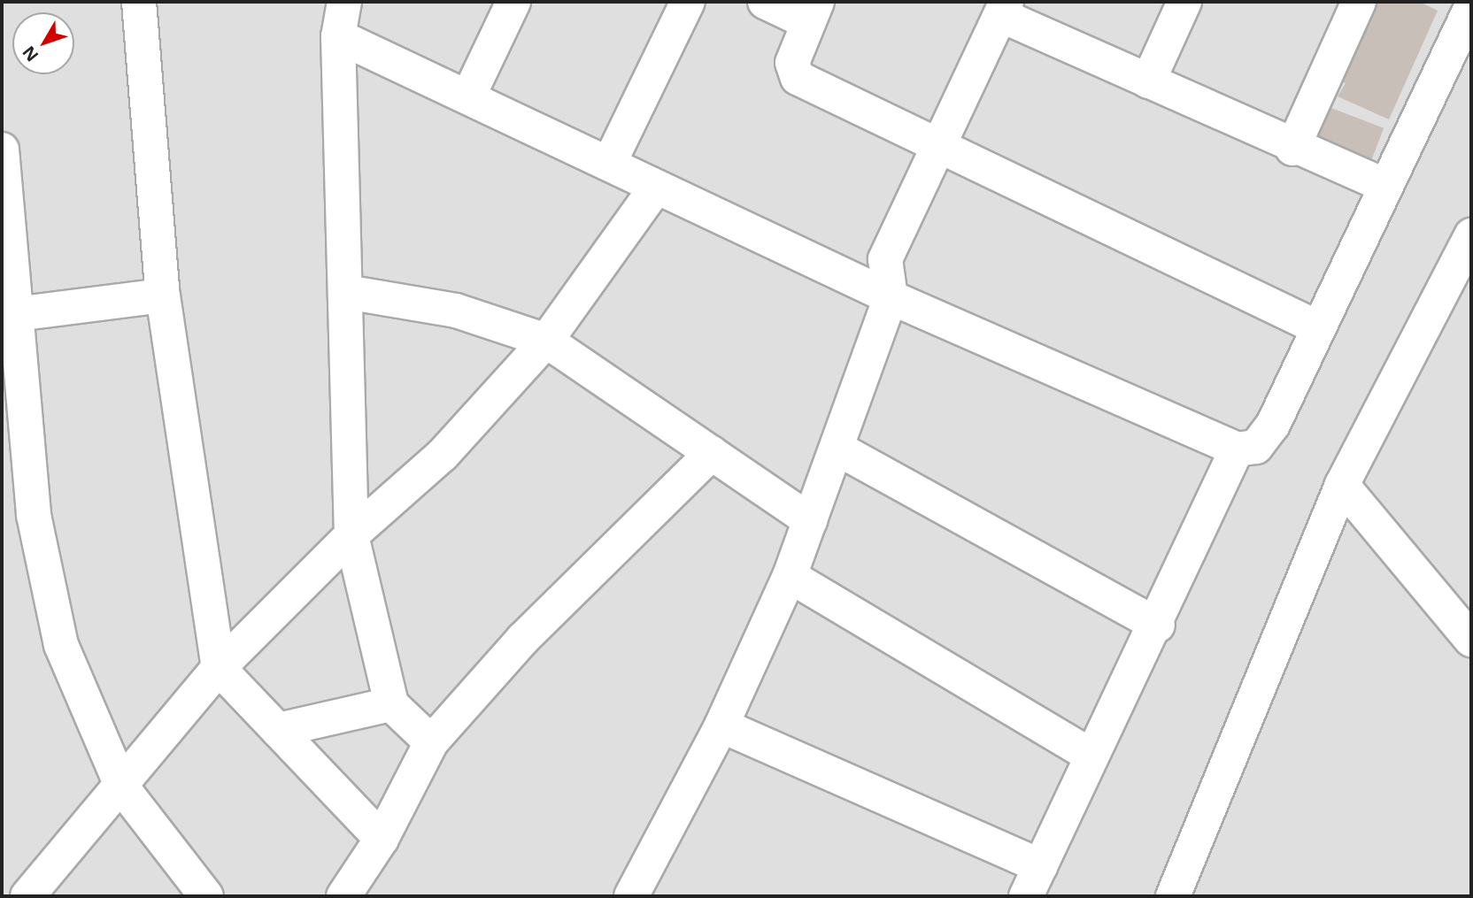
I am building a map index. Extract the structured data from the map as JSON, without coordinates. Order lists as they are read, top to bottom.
{
  "north": "bottom left"
}
